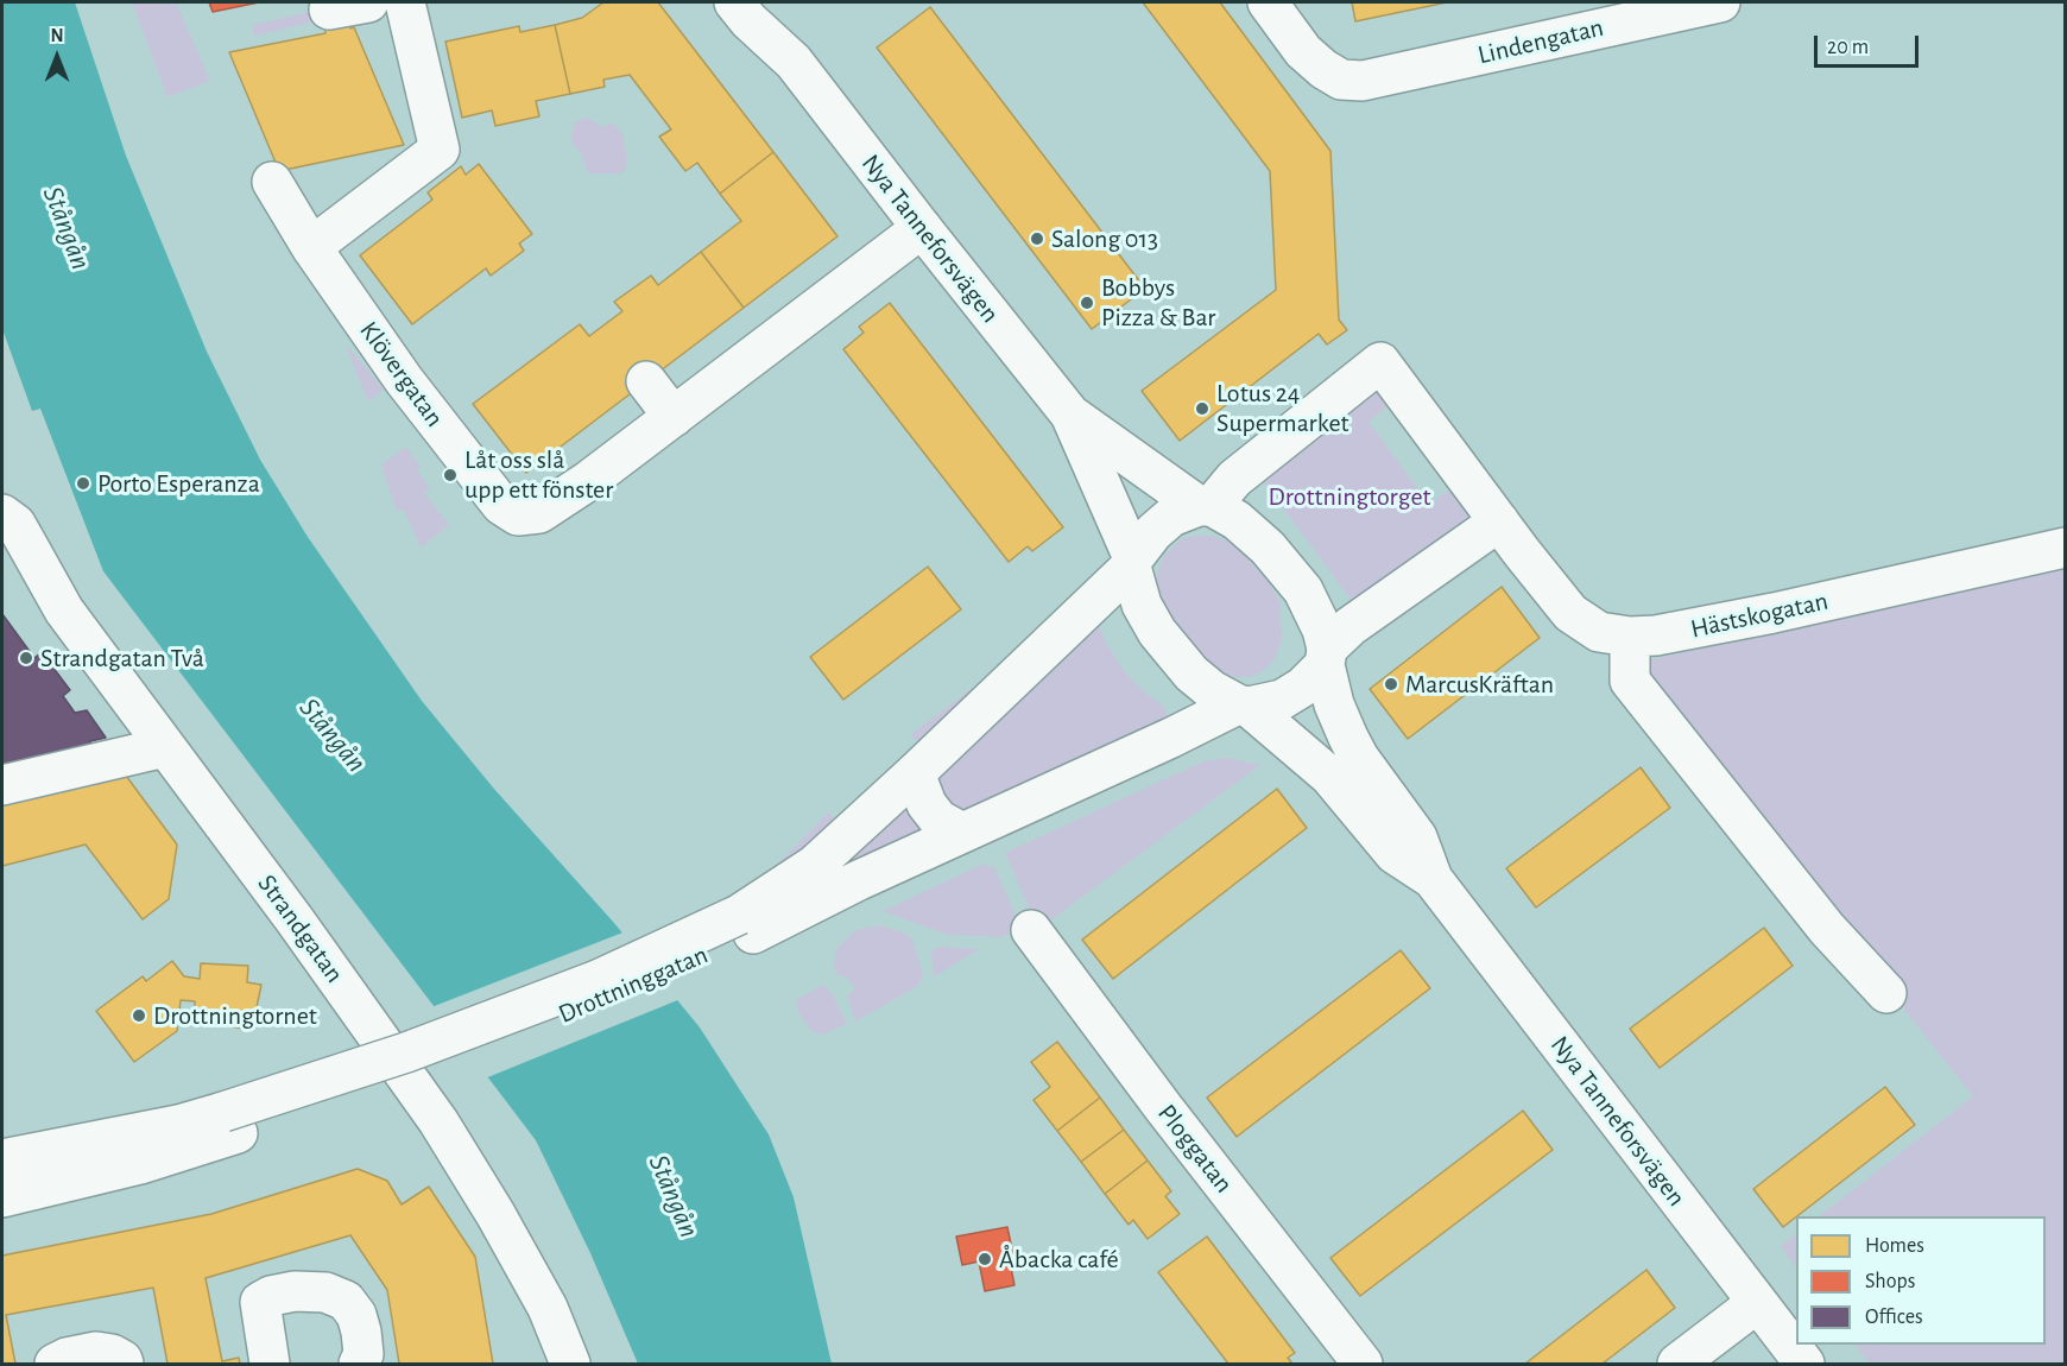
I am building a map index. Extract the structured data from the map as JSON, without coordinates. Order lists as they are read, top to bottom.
{
  "streets": {
    "street": [
      "Lindengatan",
      "Nya Tanneforsvägen",
      "Klövergatan",
      "Hästskogatan",
      "Strandgatan",
      "Drottninggatan",
      "Ploggatan"
    ]
  },
  "crossings": [
    ["Nya Tanneforsvägen", "Klövergatan"],
    ["Nya Tanneforsvägen", "Drottninggatan"]
  ],
  "water": ["Stångån"],
  "parks": ["Drottningtorget"],
  "places": [
    "Salong 013",
    "Bobbys Pizza & Bar",
    "Lotus 24 Supermarket",
    "Låt oss slå upp ett fönster",
    "Porto Esperanza",
    "Strandgatan Två",
    "MarcusKräftan",
    "Drottningtornet",
    "Åbacka café"
  ],
  "legend": ["Homes", "Shops", "Offices"],
  "scale_bar": "20 m",
  "north": "top"
}
